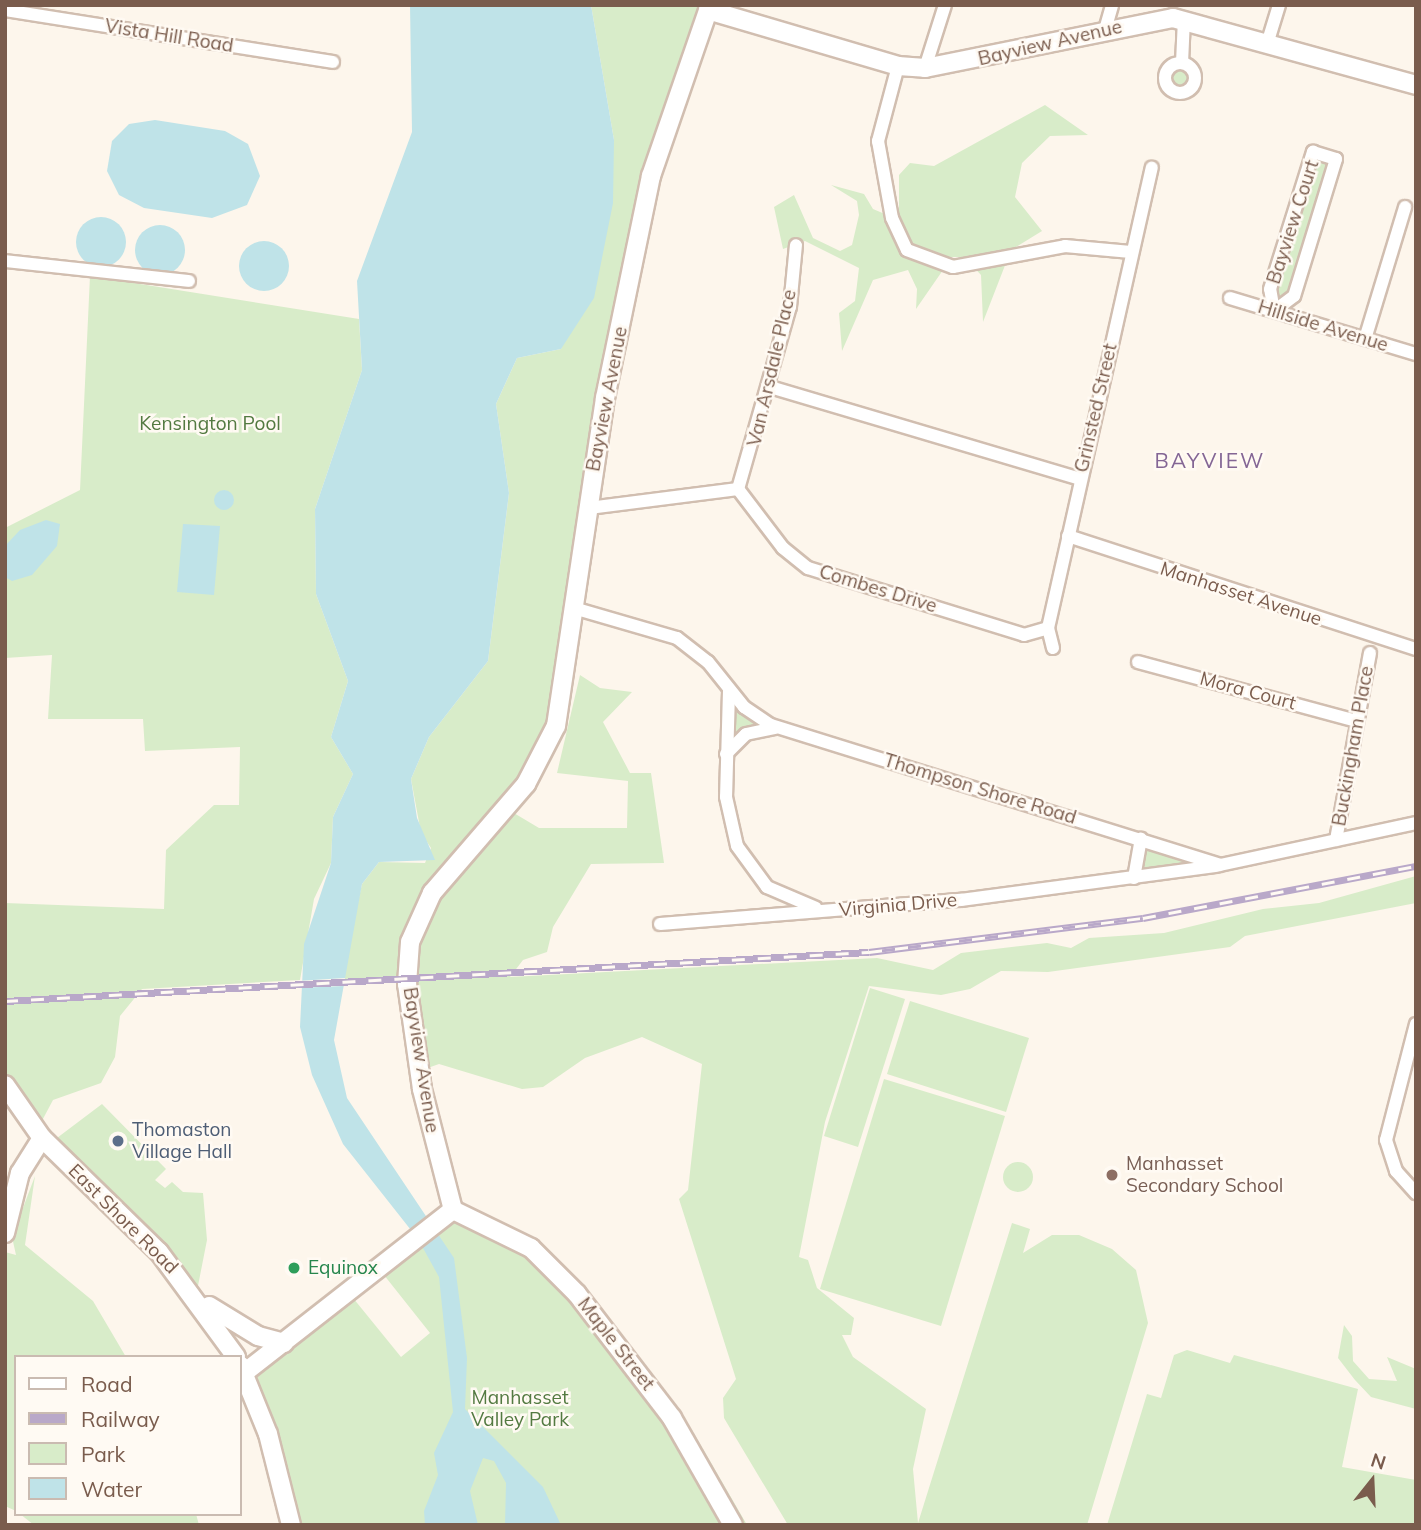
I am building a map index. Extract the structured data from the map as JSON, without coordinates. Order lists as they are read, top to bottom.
{
  "streets": {
    "street": [
      "Vista Hill Road",
      "Bayview Avenue",
      "Bayview Court",
      "Hillside Avenue",
      "Van Arsdale Place",
      "Grinsted Street",
      "Combes Drive",
      "Manhasset Avenue",
      "Mora Court",
      "Buckingham Place",
      "Thompson Shore Road",
      "Virginia Drive",
      "East Shore Road",
      "Maple Street"
    ]
  },
  "crossings": [
    ["Bayview Avenue", "Thompson Shore Road"],
    ["Bayview Avenue", "Maple Street"],
    ["Bayview Court", "Hillside Avenue"],
    ["Van Arsdale Place", "Combes Drive"],
    ["Grinsted Street", "Combes Drive"],
    ["Grinsted Street", "Manhasset Avenue"],
    ["Mora Court", "Buckingham Place"],
    ["Thompson Shore Road", "Virginia Drive"]
  ],
  "districts": ["BAYVIEW"],
  "parks": ["Kensington Pool", "Manhasset Valley Park"],
  "places": ["Thomaston Village Hall", "Manhasset Secondary School", "Equinox"],
  "legend": [
    "Road",
    "Railway",
    "Park",
    "Water"
  ],
  "north": "top"
}
